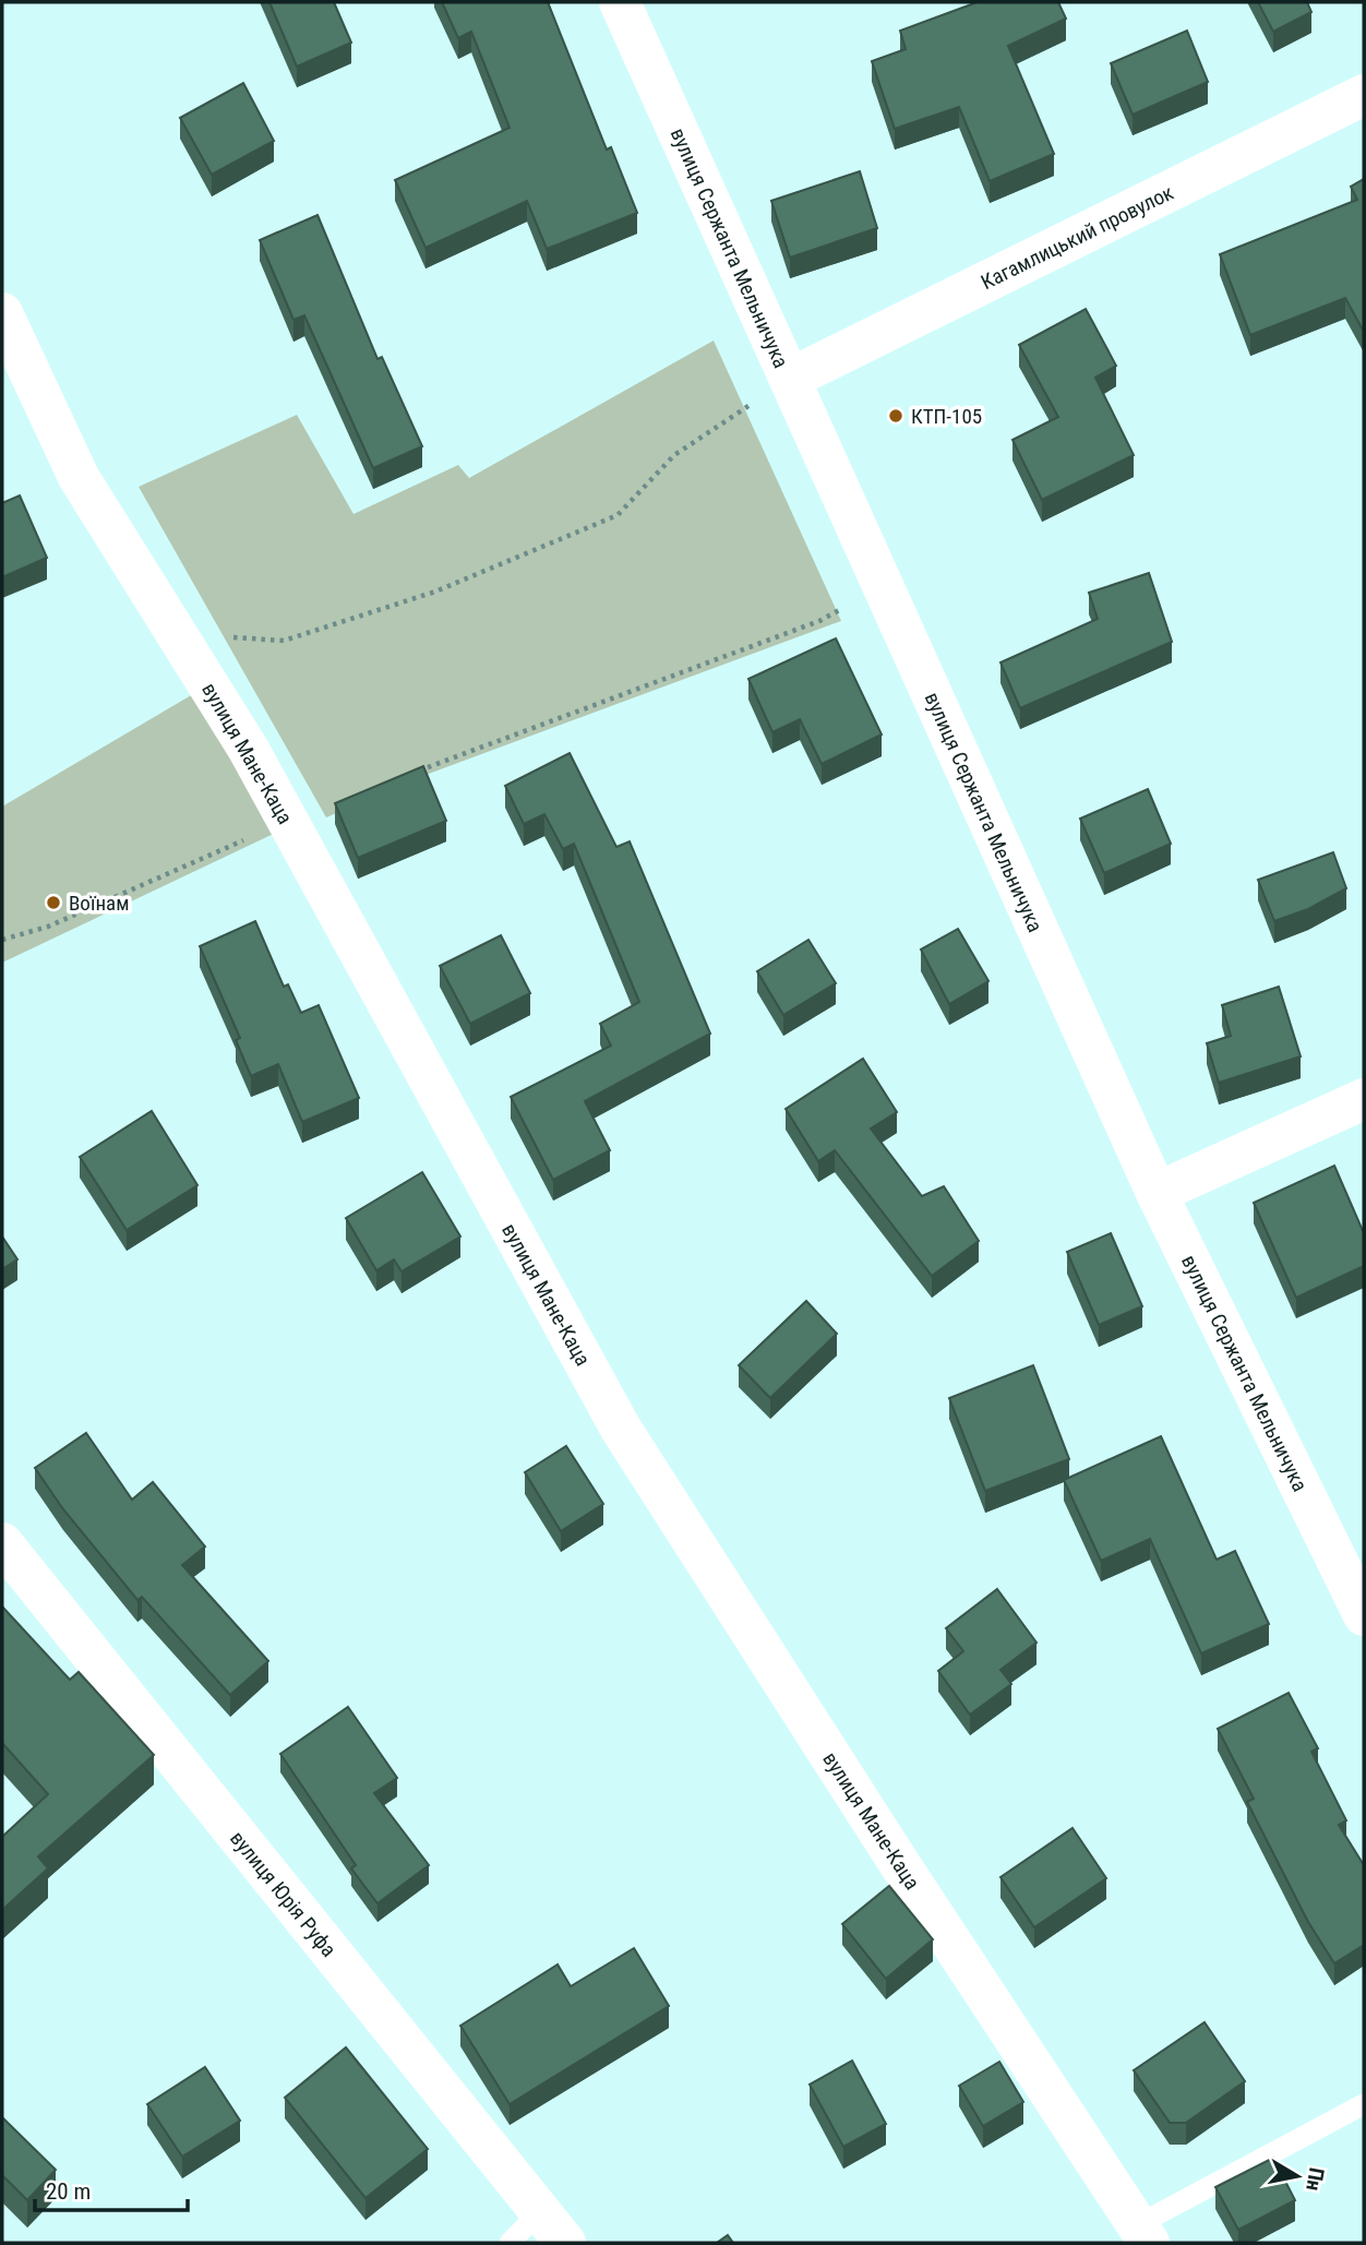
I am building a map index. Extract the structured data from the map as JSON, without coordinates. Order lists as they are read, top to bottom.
{
  "streets": {
    "street": [
      "Кагамлицький провулок",
      "вулиця Сержанта Мельничука",
      "вулиця Мане-Каца",
      "вулиця Юрія Руфа"
    ]
  },
  "crossings": [
    ["Кагамлицький провулок", "вулиця Сержанта Мельничука"]
  ],
  "places": ["КТП-105", "Воїнам"],
  "scale_bar": "20 m",
  "north": "right"
}
